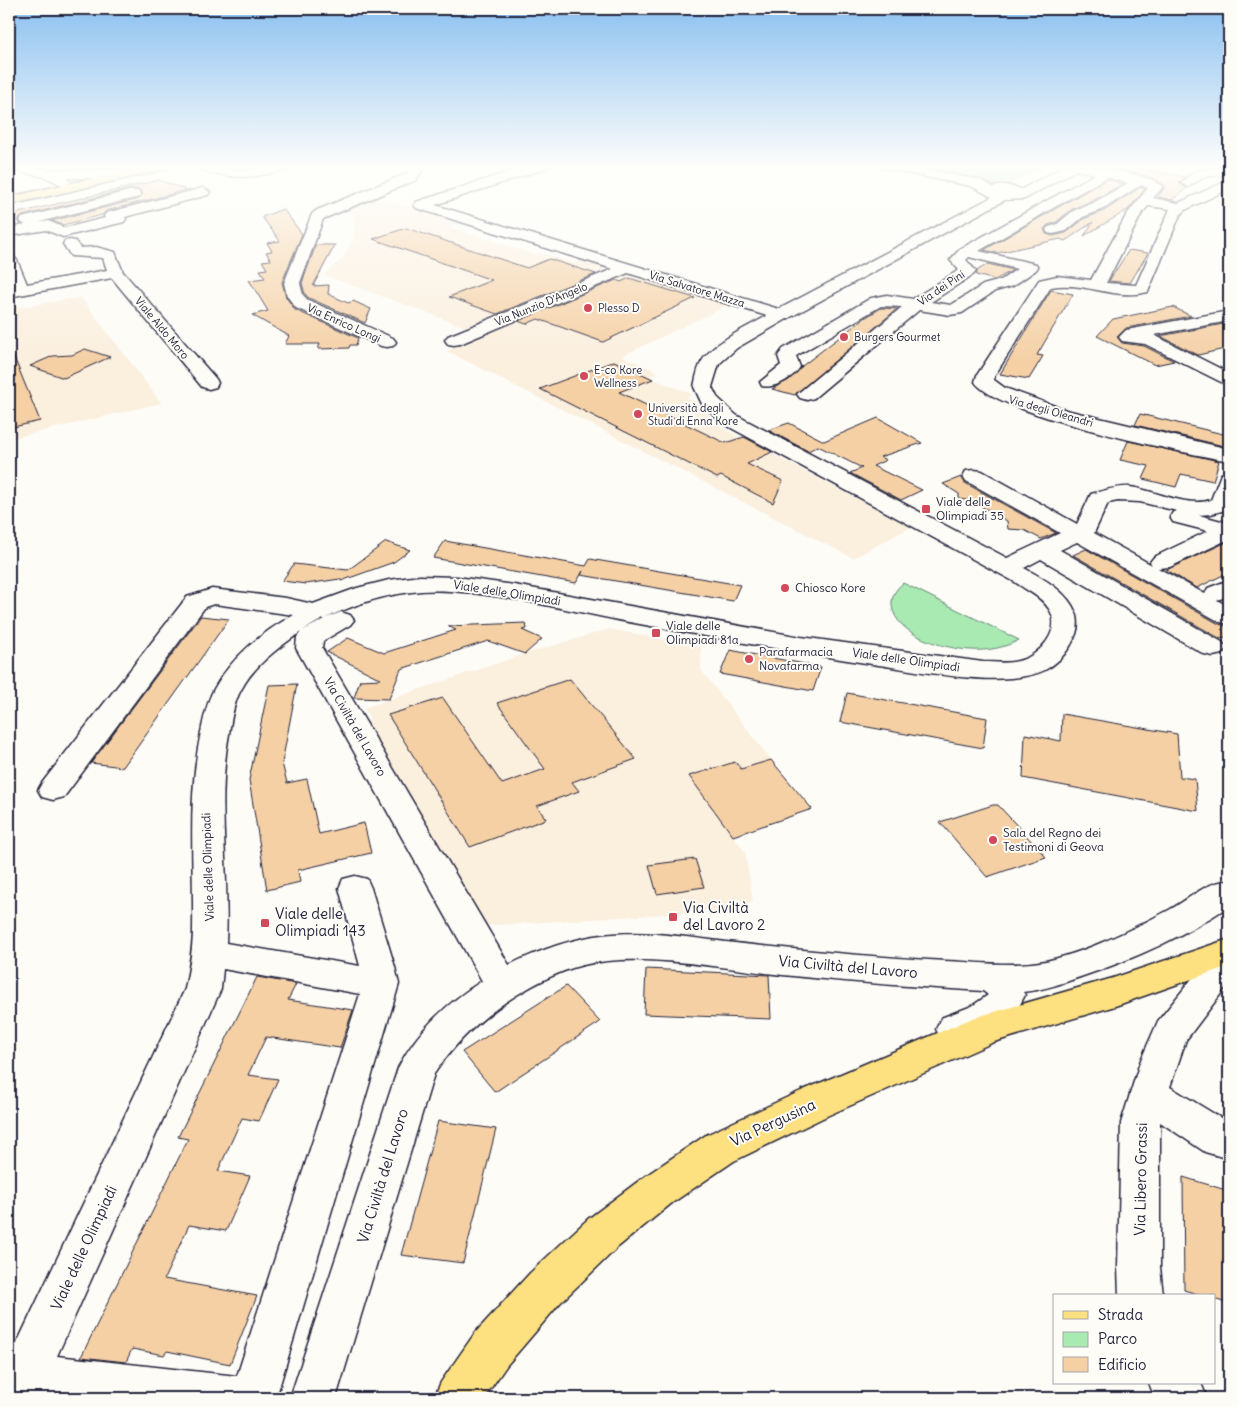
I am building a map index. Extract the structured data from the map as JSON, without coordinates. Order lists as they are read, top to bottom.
{
  "streets": {
    "main road": ["Via Pergusina"],
    "street": [
      "Via dei Pini",
      "Via Salvatore Mazza",
      "Via Nunzio D'Angelo",
      "Via Enrico Longi",
      "Viale Aldo Moro",
      "Via degli Oleandri",
      "Viale delle Olimpiadi",
      "Via Civiltà del Lavoro",
      "Via Libero Grassi"
    ]
  },
  "crossings": [
    ["Via Salvatore Mazza", "Via Nunzio D'Angelo"],
    ["Via Salvatore Mazza", "Viale delle Olimpiadi"],
    ["Viale delle Olimpiadi", "Via Civiltà del Lavoro"],
    ["Via Pergusina", "Via Libero Grassi"]
  ],
  "places": {
    "other": [
      "Plesso D",
      "Burgers Gourmet",
      "E-co Kore Wellness",
      "Università degli Studi di Enna Kore",
      "Chiosco Kore",
      "Parafarmacia Novafarma",
      "Sala del Regno dei Testimoni di Geova"
    ],
    "transit": [
      "Viale delle Olimpiadi 35",
      "Viale delle Olimpiadi 81a",
      "Via Civiltà del Lavoro 2",
      "Viale delle Olimpiadi 143"
    ]
  },
  "legend": ["Strada", "Parco", "Edificio"]
}
